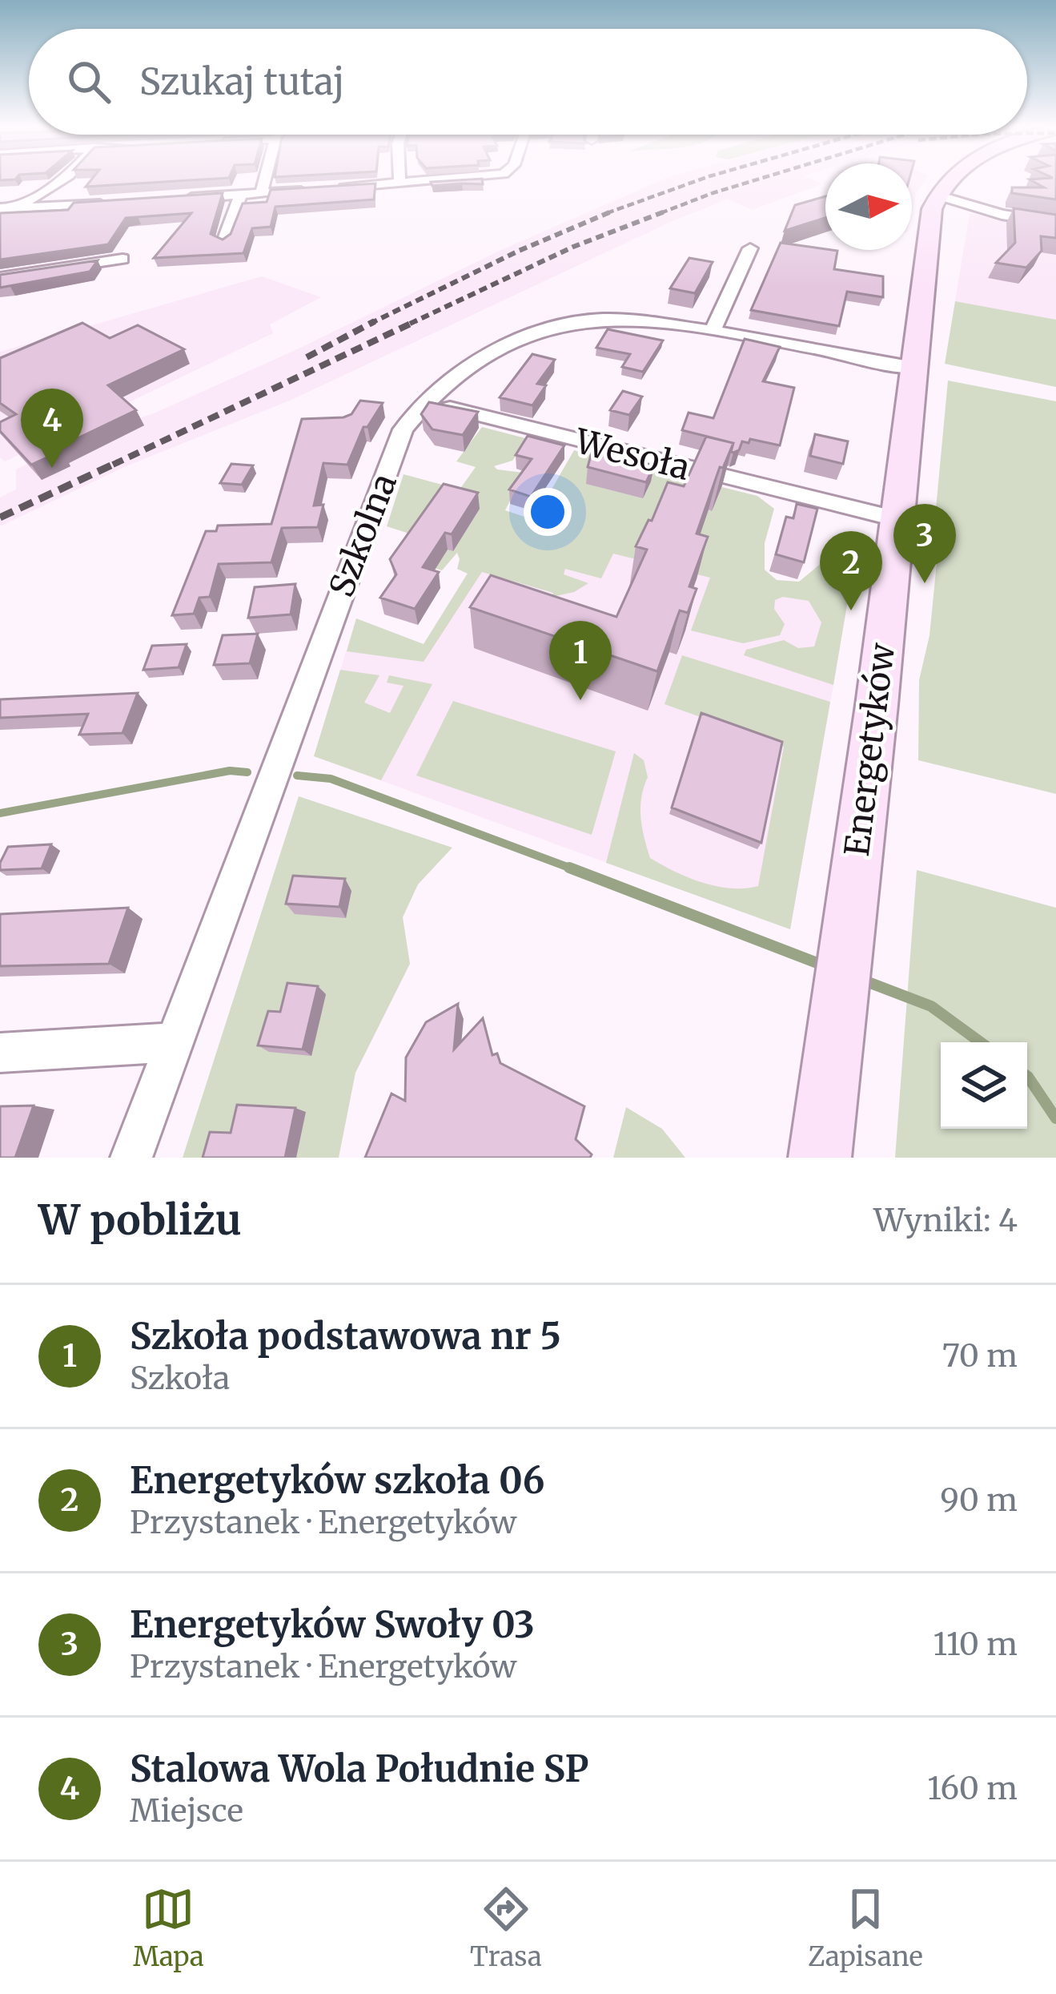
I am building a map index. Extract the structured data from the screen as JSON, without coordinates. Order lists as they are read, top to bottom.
{
  "streets": {
    "main road": ["Energetyków"],
    "street": ["Wesoła", "Szkolna"]
  },
  "crossings": [
    ["Wesoła", "Szkolna"],
    ["Wesoła", "Energetyków"],
    ["Szkolna", "Energetyków"]
  ],
  "north": "right",
  "page": {
    "search": "Szukaj tutaj",
    "pins": [
      "4",
      "3",
      "2",
      "1"
    ],
    "heading": ["W pobliżu", "Wyniki: 4"],
    "list": [
      {
        "mark": "1",
        "name": "Szkoła podstawowa nr 5",
        "note": "Szkoła",
        "value": "70 m"
      },
      {
        "mark": "2",
        "name": "Energetyków szkoła 06",
        "note": "Przystanek · Energetyków",
        "value": "90 m"
      },
      {
        "mark": "3",
        "name": "Energetyków Swoły 03",
        "note": "Przystanek · Energetyków",
        "value": "110 m"
      },
      {
        "mark": "4",
        "name": "Stalowa Wola Południe SP",
        "note": "Miejsce",
        "value": "160 m"
      }
    ],
    "nav": ["Mapa", "Trasa", "Zapisane"]
  }
}
